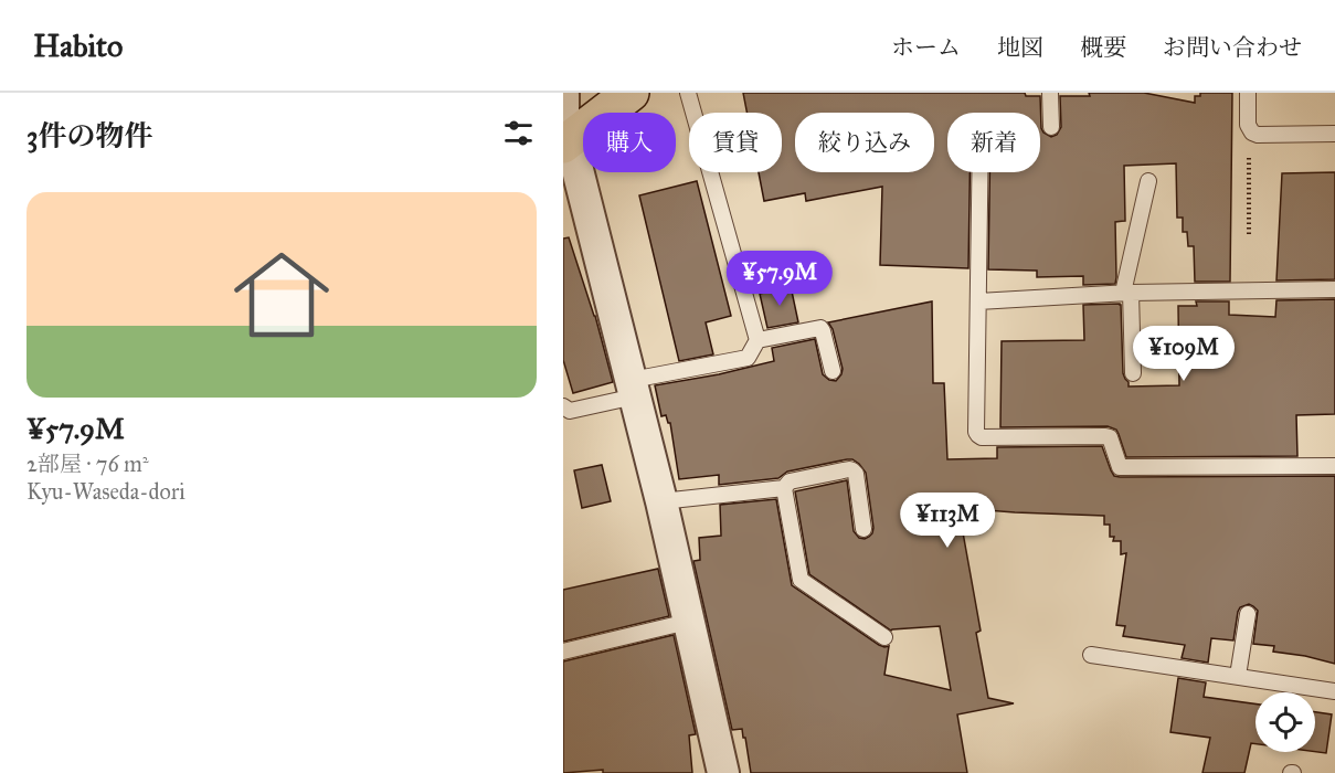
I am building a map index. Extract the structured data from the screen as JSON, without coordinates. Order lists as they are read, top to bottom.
{
  "page": {
    "header": "Habito",
    "nav": [
      "ホーム",
      "地図",
      "概要",
      "お問い合わせ"
    ],
    "heading": "3件の物件",
    "chip": [
      "購入",
      "賃貸",
      "絞り込み",
      "新着"
    ],
    "list": [
      {
        "name": "¥57.9M",
        "note": "2部屋 · 76 m² · Kyu-Waseda-dori"
      }
    ],
    "price": ["¥57.9M", "¥109M", "¥113M"]
  }
}
